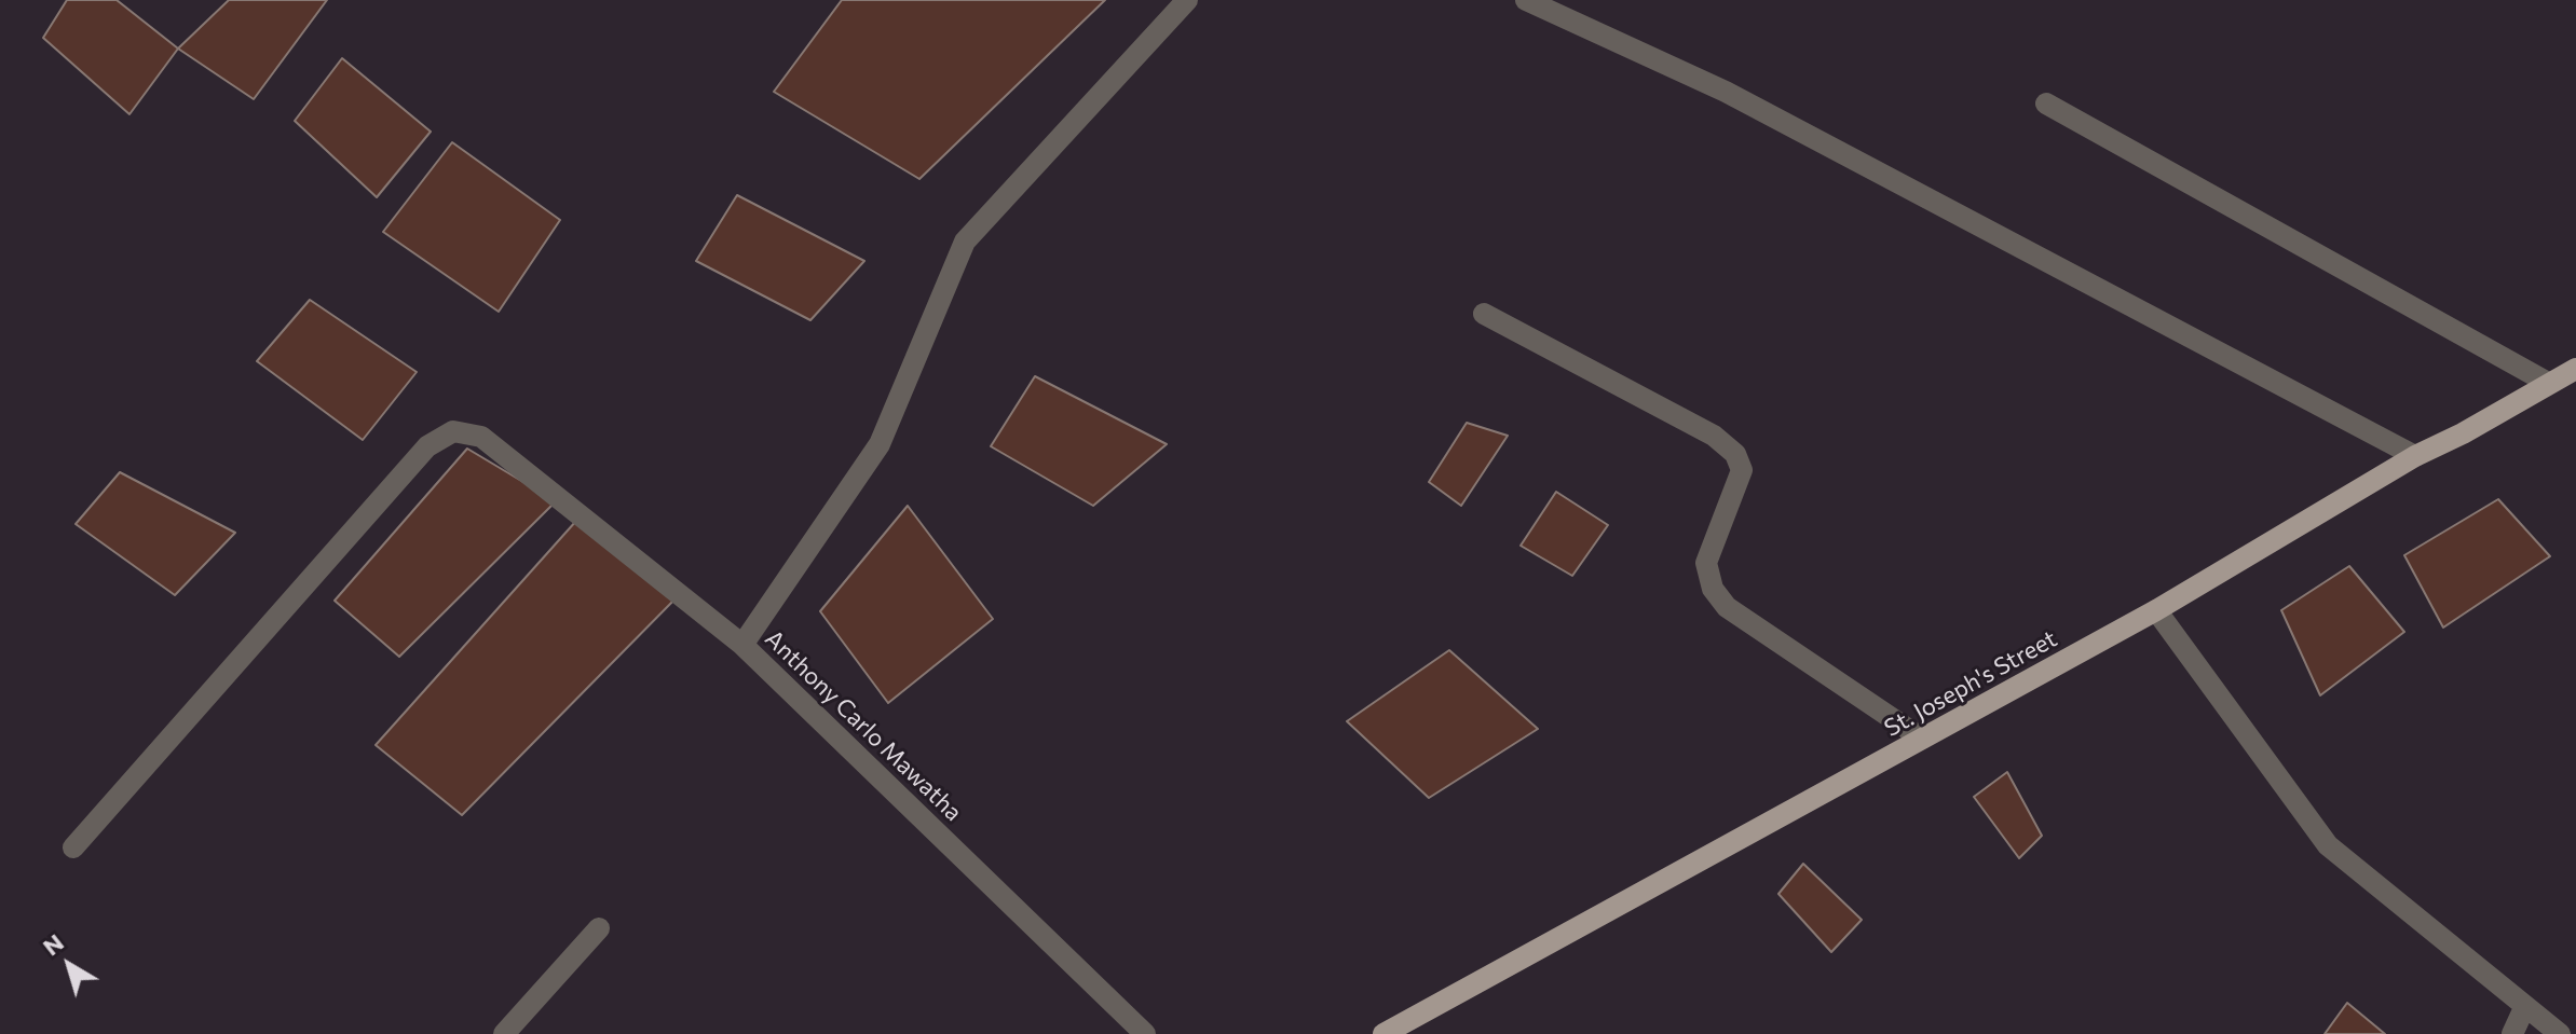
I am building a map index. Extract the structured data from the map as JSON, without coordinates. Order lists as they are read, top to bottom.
{
  "streets": {
    "main road": ["St. Joseph's Street"],
    "street": ["Anthony Carlo Mawatha"]
  },
  "north": "top left"
}
